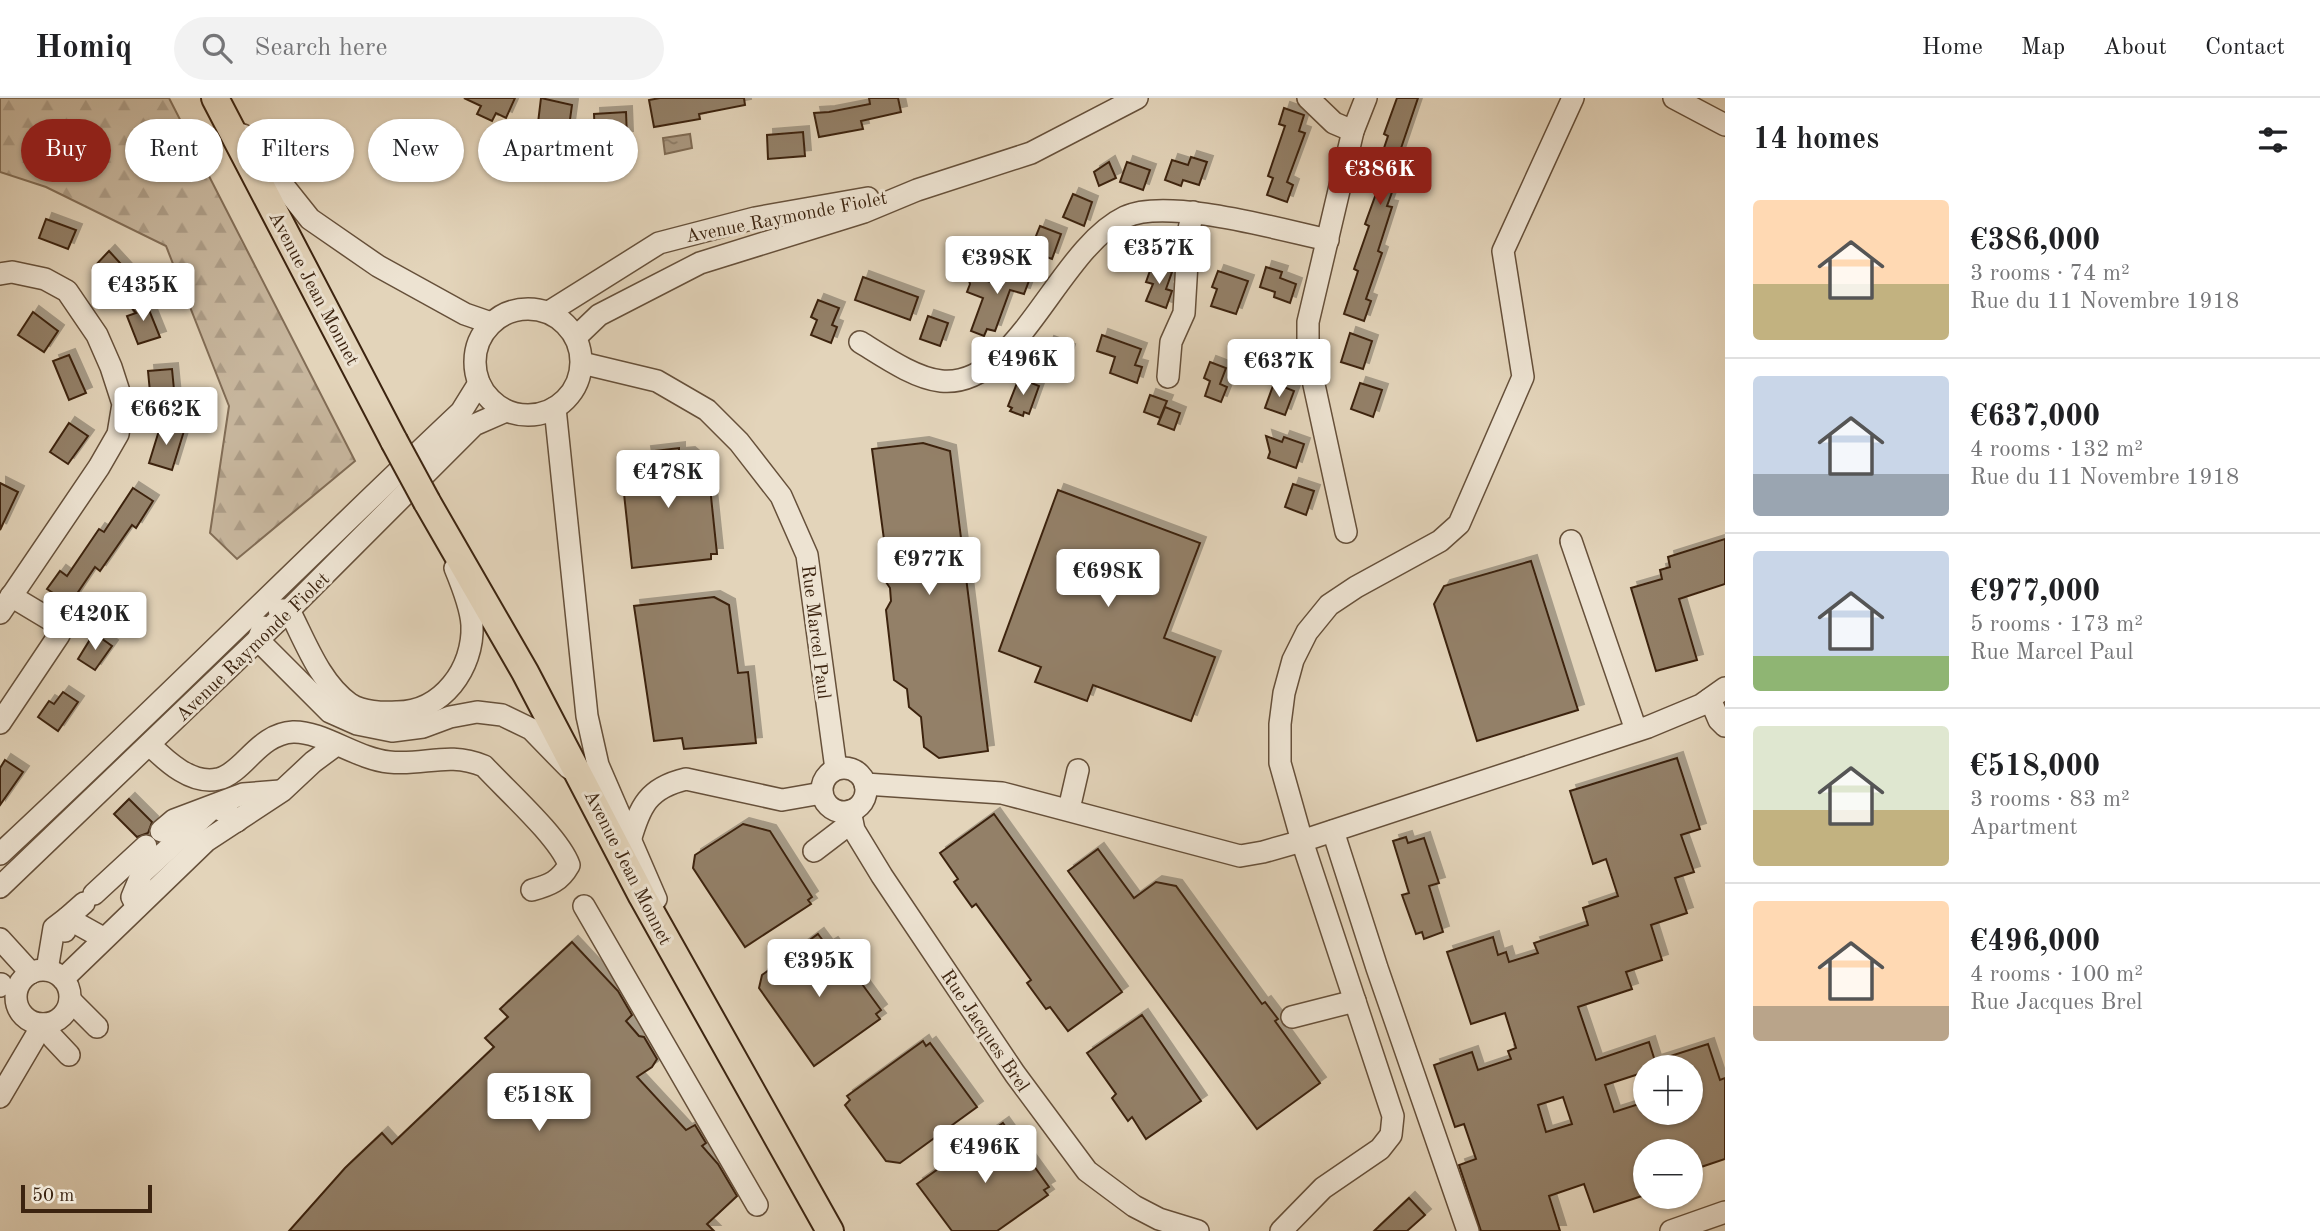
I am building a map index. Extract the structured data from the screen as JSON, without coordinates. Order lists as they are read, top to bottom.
{
  "streets": {
    "main road": ["Avenue Jean Monnet"],
    "street": ["Avenue Raymonde Fiolet", "Rue Marcel Paul", "Rue Jacques Brel"]
  },
  "crossings": [
    ["Avenue Raymonde Fiolet", "Rue Marcel Paul"],
    ["Rue Marcel Paul", "Rue Jacques Brel"]
  ],
  "scale_bar": "50 m",
  "page": {
    "header": "Homiq",
    "search": "Search here",
    "nav": [
      "Home",
      "Map",
      "About",
      "Contact"
    ],
    "heading": "14 homes",
    "chip": [
      "Buy",
      "Rent",
      "Filters",
      "New",
      "Apartment"
    ],
    "price": [
      "€386K",
      "€357K",
      "€398K",
      "€435K",
      "€496K",
      "€637K",
      "€662K",
      "€478K",
      "€977K",
      "€698K",
      "€420K",
      "€395K",
      "€518K",
      "€496K"
    ],
    "list": [
      {
        "name": "€386,000",
        "note": "3 rooms · 74 m² · Rue du 11 Novembre 1918"
      },
      {
        "name": "€637,000",
        "note": "4 rooms · 132 m² · Rue du 11 Novembre 1918"
      },
      {
        "name": "€977,000",
        "note": "5 rooms · 173 m² · Rue Marcel Paul"
      },
      {
        "name": "€518,000",
        "note": "3 rooms · 83 m² · Apartment"
      },
      {
        "name": "€496,000",
        "note": "4 rooms · 100 m² · Rue Jacques Brel"
      }
    ],
    "map_buttons": ["+", "−"],
    "scale": "50 m"
  }
}
